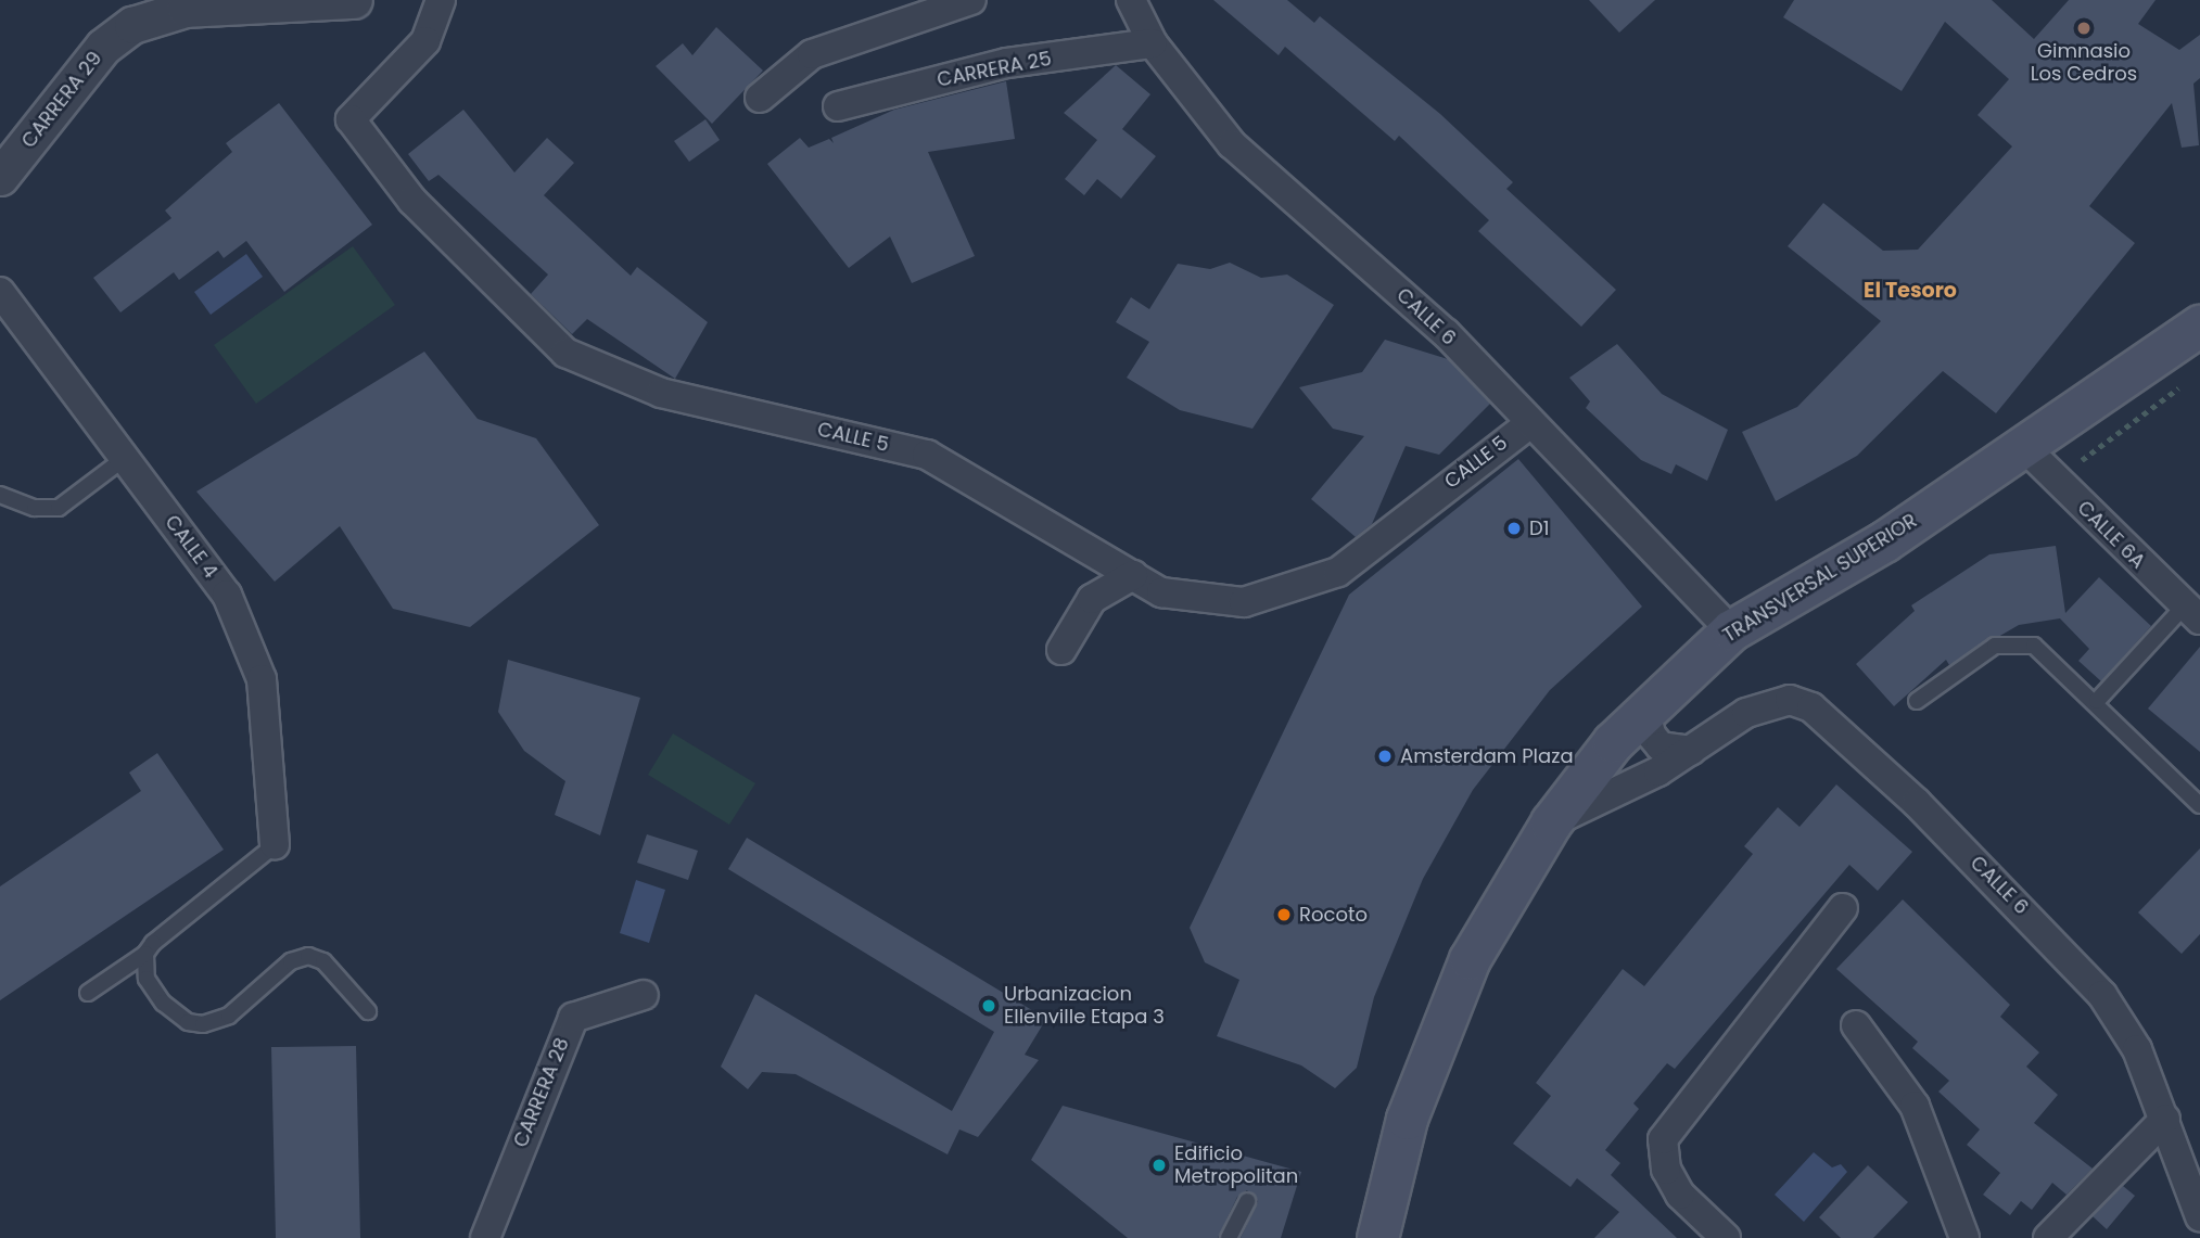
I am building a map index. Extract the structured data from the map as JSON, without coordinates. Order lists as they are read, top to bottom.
{
  "streets": {
    "main road": ["TRANSVERSAL SUPERIOR"],
    "street": [
      "CARRERA 25",
      "CARRERA 29",
      "CALLE 6",
      "CALLE 5",
      "CALLE 6A",
      "CALLE 4",
      "CARRERA 28"
    ]
  },
  "crossings": [
    ["CARRERA 25", "CALLE 6"],
    ["CALLE 6", "CALLE 5"],
    ["CALLE 6", "TRANSVERSAL SUPERIOR"],
    ["CALLE 6A", "TRANSVERSAL SUPERIOR"]
  ],
  "districts": ["El Tesoro"],
  "places": [
    "Gimnasio Los Cedros",
    "D1",
    "Amsterdam Plaza",
    "Rocoto",
    "Urbanizacion Ellenville Etapa 3",
    "Edificio Metropolitan"
  ]
}
